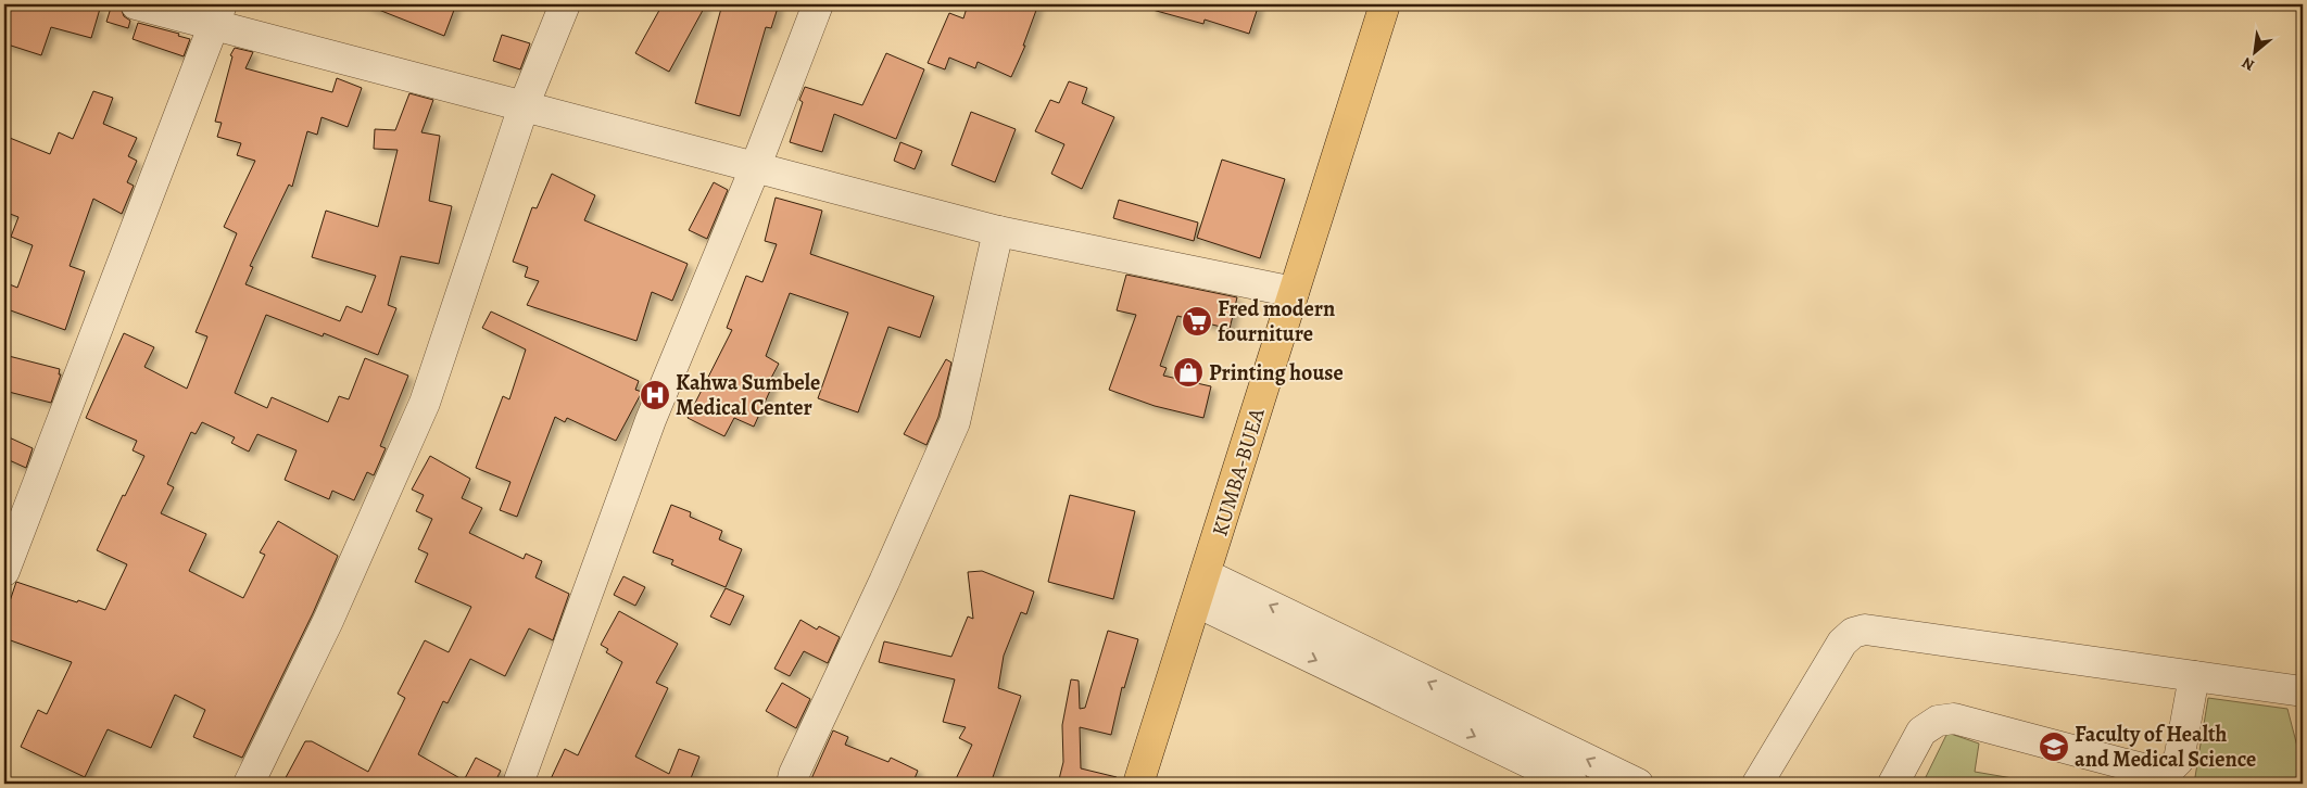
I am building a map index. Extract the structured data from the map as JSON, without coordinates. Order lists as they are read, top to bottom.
{
  "streets": {
    "highway": ["KUMBA-BUEA"]
  },
  "places": {
    "supermarket": ["Fred modern fourniture"],
    "shop": ["Printing house"],
    "hospital": ["Kahwa Sumbele Medical Center"],
    "school or university": ["Faculty of Health and Medical Science"]
  },
  "north": "bottom left"
}
